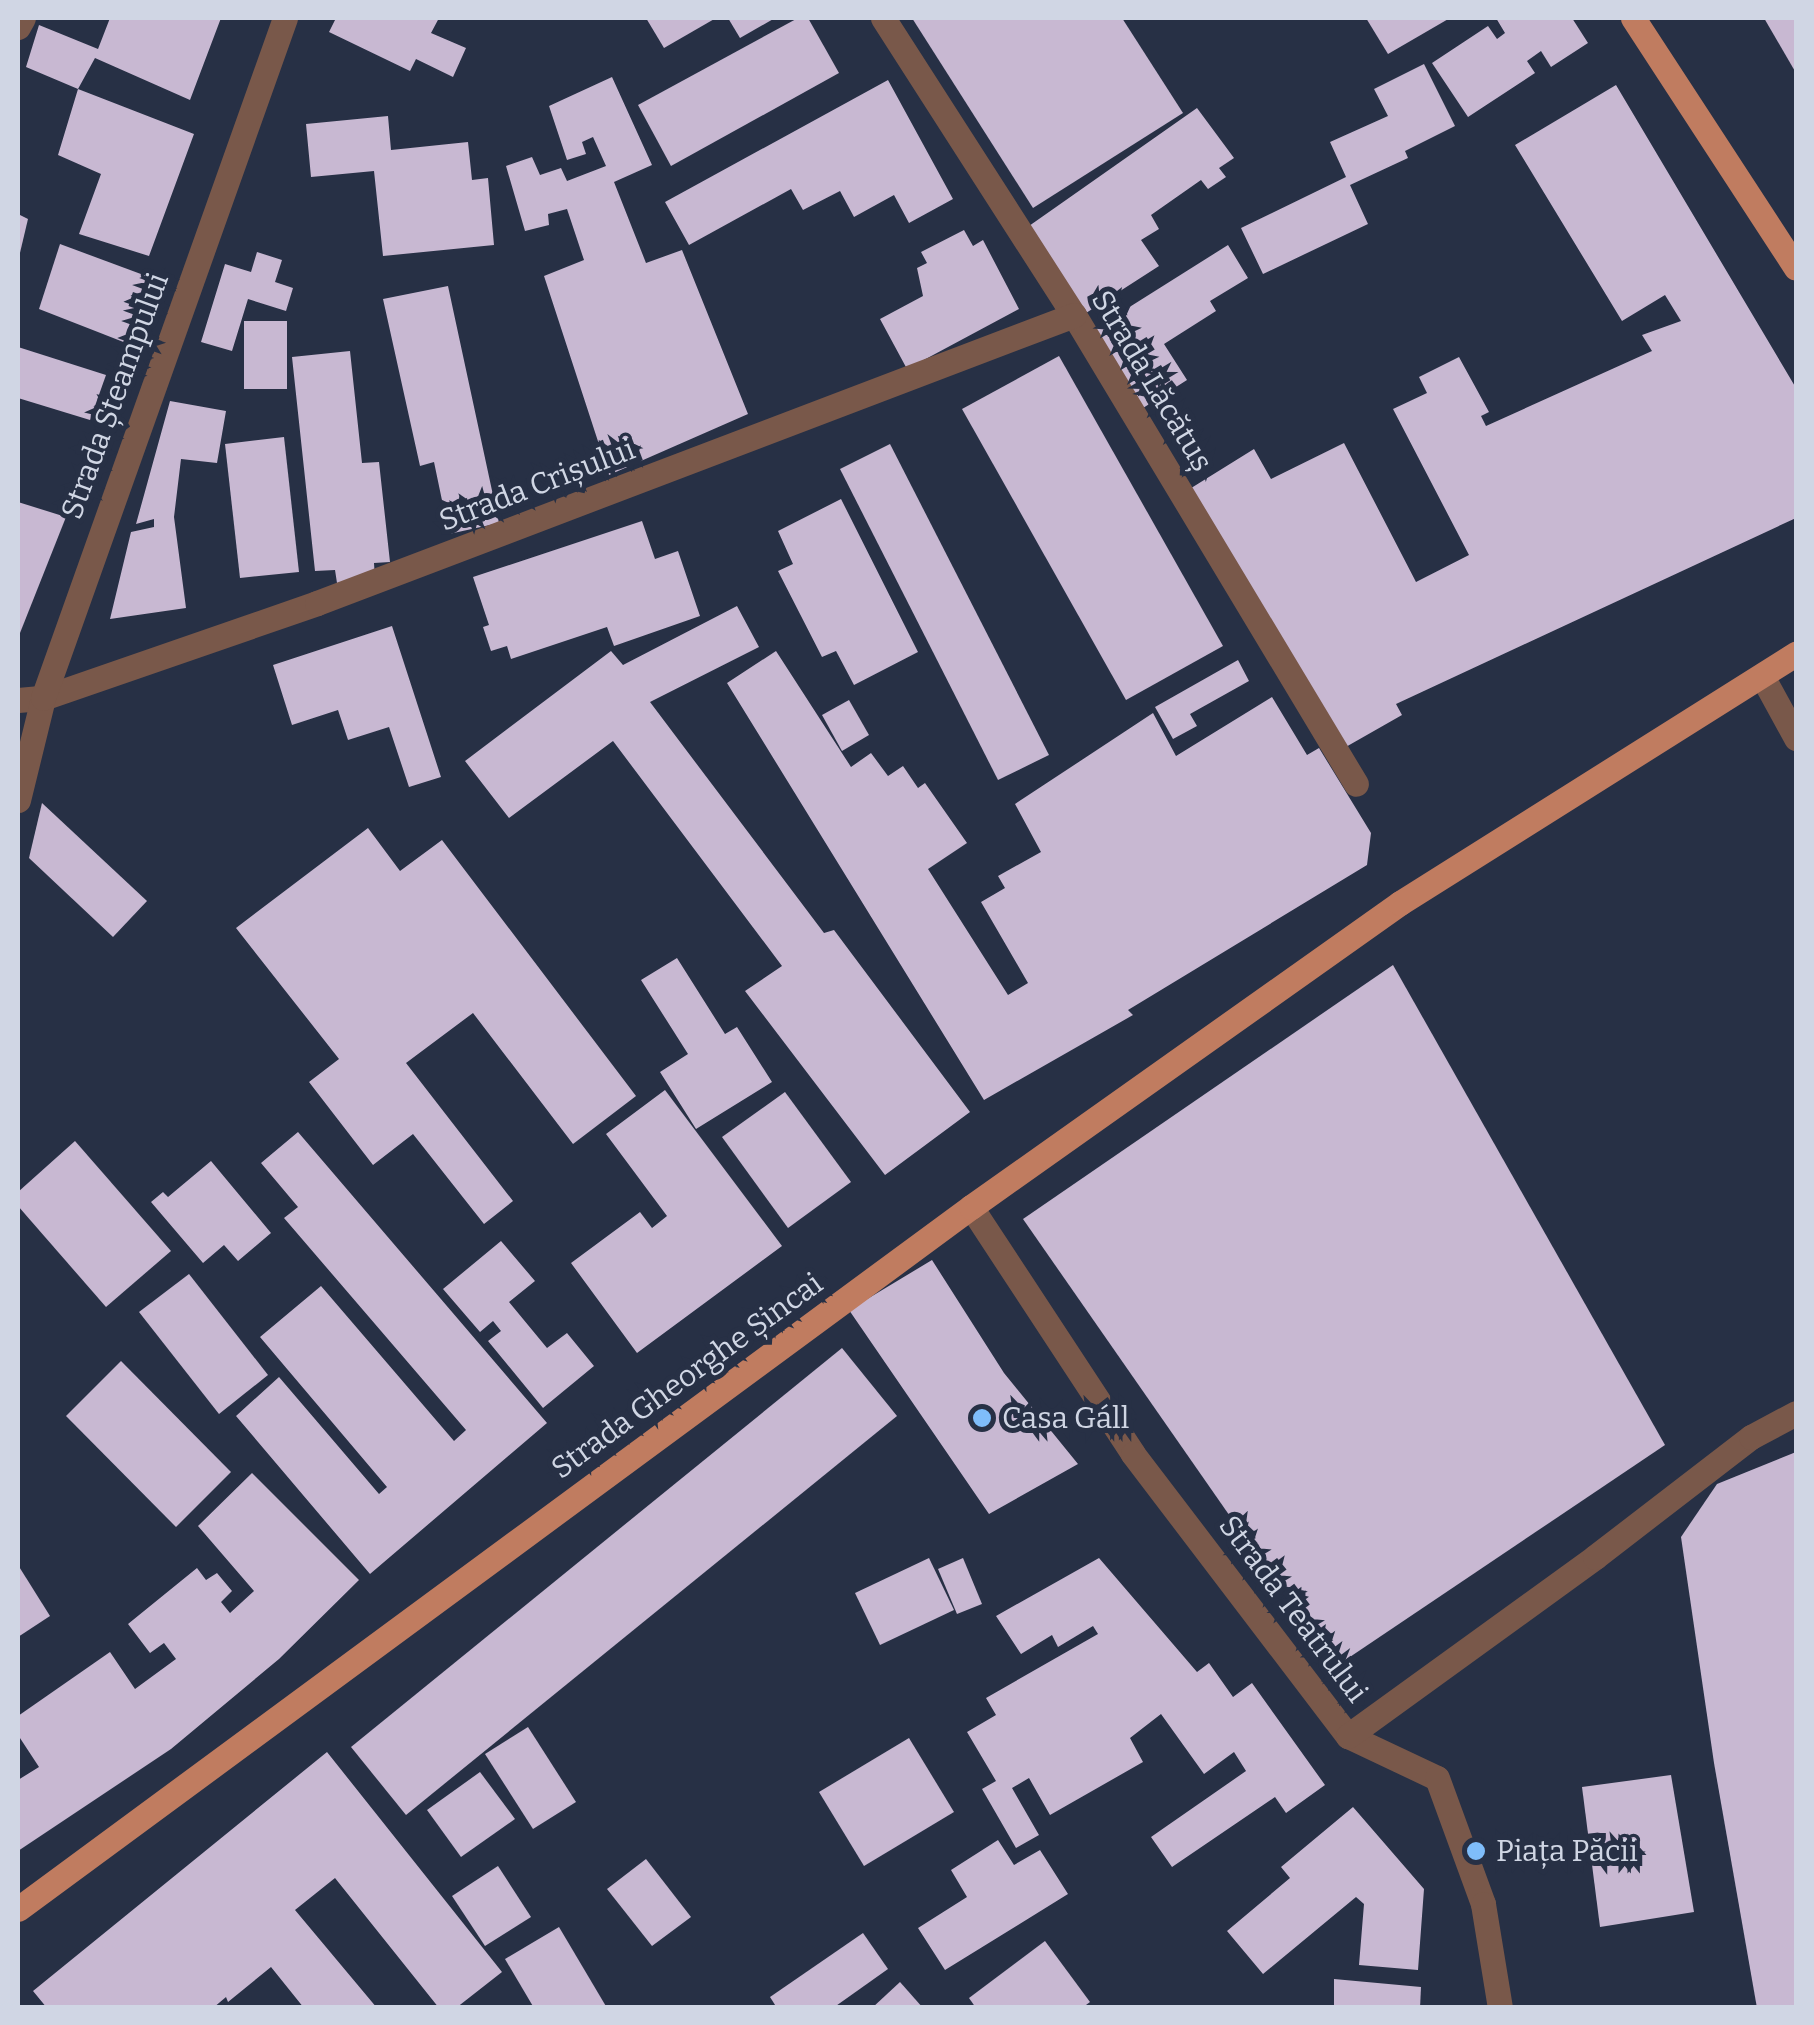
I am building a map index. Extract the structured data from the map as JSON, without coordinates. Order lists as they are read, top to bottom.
{
  "streets": {
    "main road": ["Strada Gheorghe Șincai"],
    "street": [
      "Strada Lăcătuș",
      "Strada Șteampului",
      "Strada Crișului",
      "Strada Teatrului"
    ]
  },
  "crossings": [
    ["Strada Lăcătuș", "Strada Crișului"],
    ["Strada Șteampului", "Strada Crișului"],
    ["Strada Gheorghe Șincai", "Strada Teatrului"]
  ],
  "places": ["Casa Gáll", "Piața Păcii"]
}
